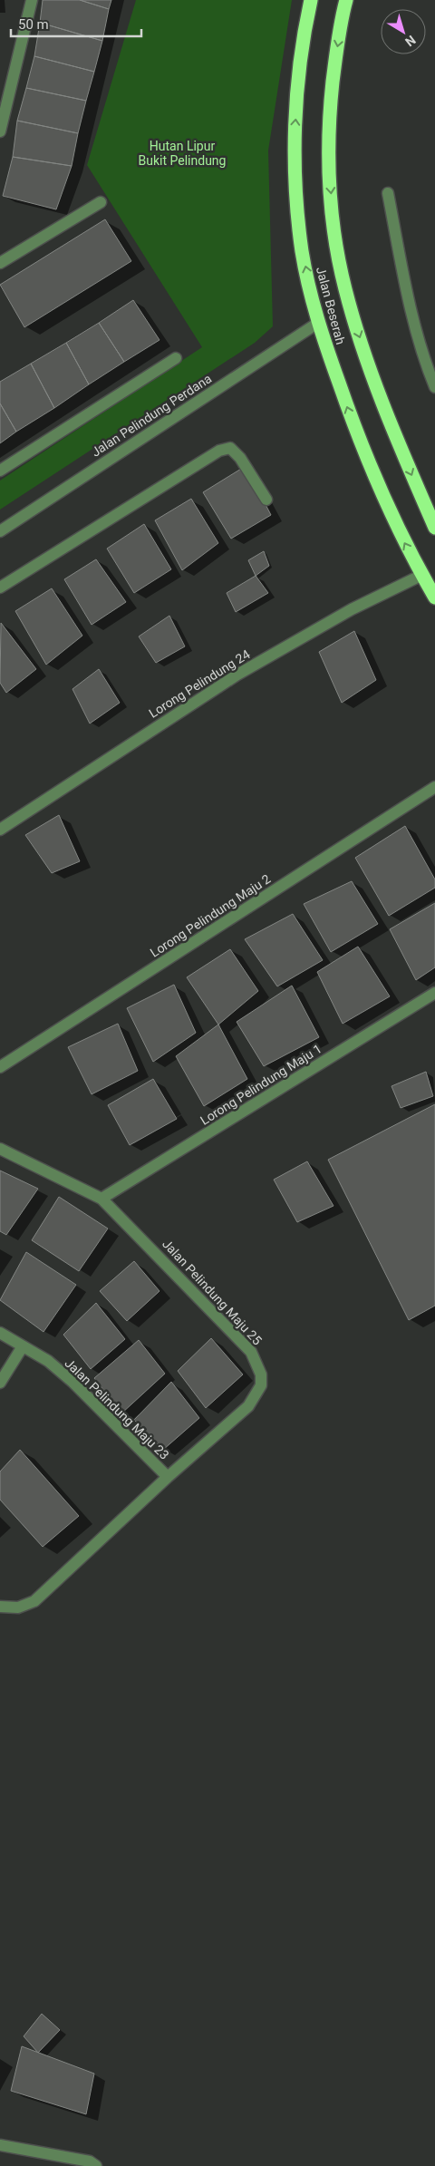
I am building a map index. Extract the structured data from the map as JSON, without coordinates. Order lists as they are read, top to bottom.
{
  "streets": {
    "highway": ["Jalan Beserah"],
    "street": [
      "Jalan Pelindung Perdana",
      "Lorong Pelindung 24",
      "Lorong Pelindung Maju 2",
      "Lorong Pelindung Maju 1",
      "Jalan Pelindung Maju 25",
      "Jalan Pelindung Maju 23"
    ]
  },
  "crossings": [
    ["Jalan Beserah", "Jalan Pelindung Perdana"],
    ["Jalan Beserah", "Lorong Pelindung 24"],
    ["Lorong Pelindung Maju 1", "Jalan Pelindung Maju 25"],
    ["Jalan Pelindung Maju 25", "Jalan Pelindung Maju 23"]
  ],
  "parks": ["Hutan Lipur Bukit Pelindung"],
  "scale_bar": "50 m",
  "north": "bottom right"
}
